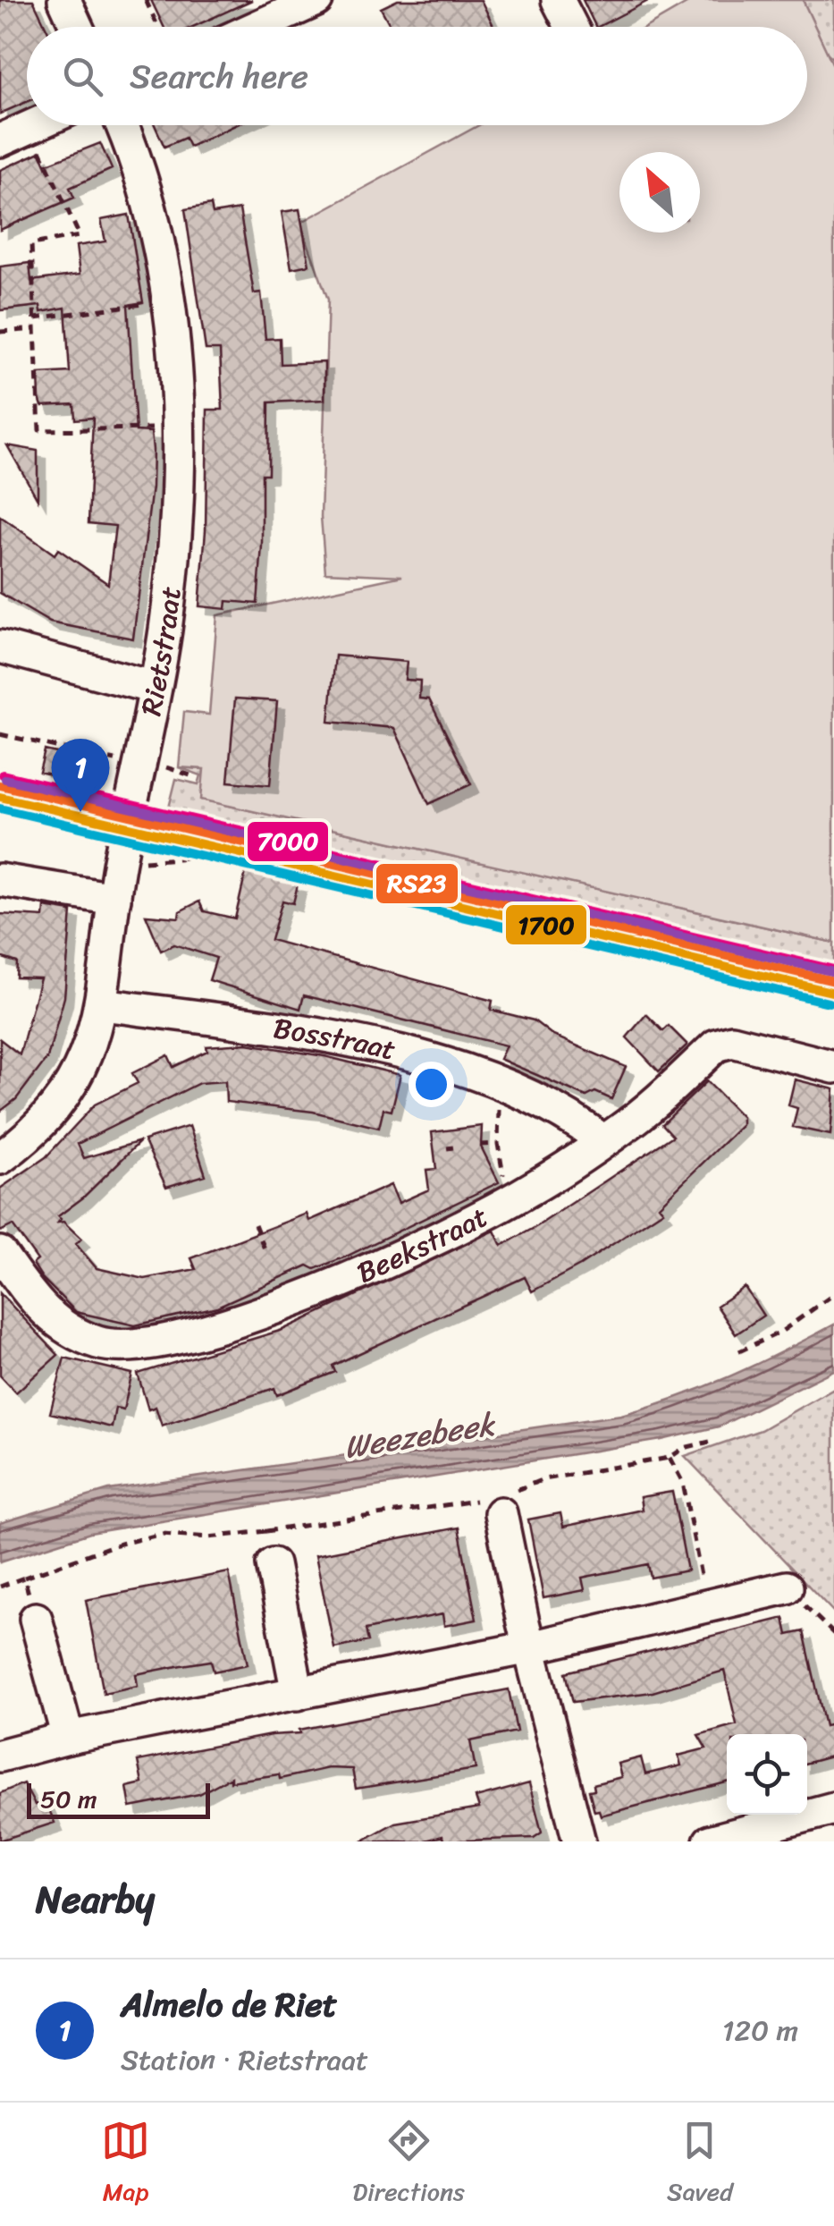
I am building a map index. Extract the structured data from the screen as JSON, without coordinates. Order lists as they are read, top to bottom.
{
  "streets": {
    "street": ["Rietstraat", "Bosstraat", "Beekstraat"]
  },
  "crossings": [
    ["Rietstraat", "Bosstraat"],
    ["Bosstraat", "Beekstraat"]
  ],
  "water": ["Weezebeek"],
  "lines": ["transit line 7000", "transit line RS23", "transit line 1700"],
  "scale_bar": "50 m",
  "north": "top left",
  "page": {
    "search": "Search here",
    "pins": "1",
    "scale": "50 m",
    "heading": "Nearby",
    "list": [
      {
        "mark": "1",
        "name": "Almelo de Riet",
        "note": "Station · Rietstraat",
        "value": "120 m"
      }
    ],
    "nav": ["Map", "Directions", "Saved"]
  }
}
